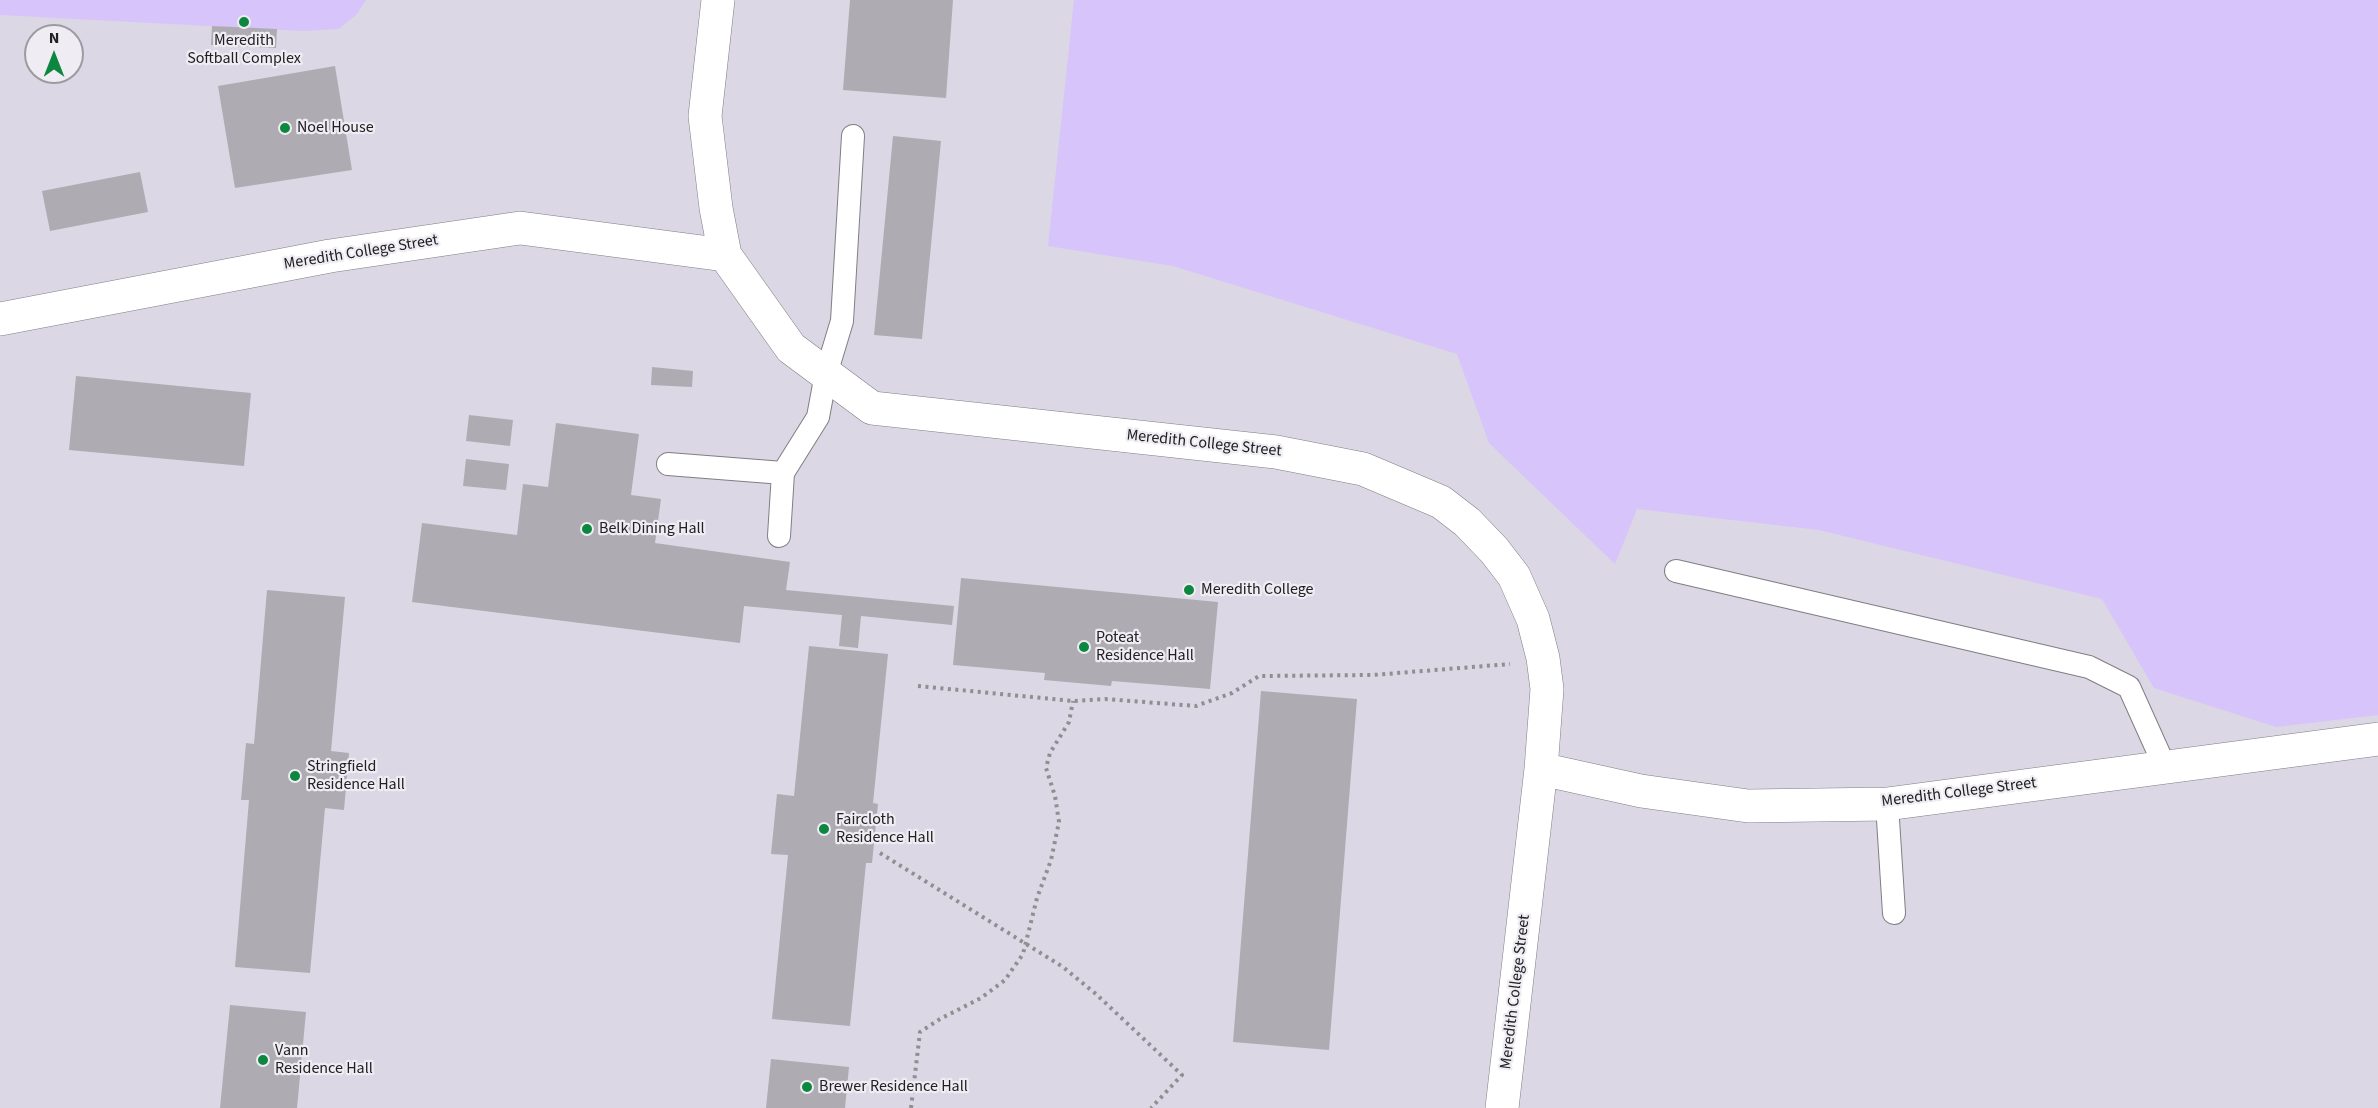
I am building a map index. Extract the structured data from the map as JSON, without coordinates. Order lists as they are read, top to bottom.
{
  "streets": {
    "street": ["Meredith College Street"]
  },
  "places": [
    "Meredith Softball Complex",
    "Noel House",
    "Belk Dining Hall",
    "Meredith College",
    "Poteat Residence Hall",
    "Stringfield Residence Hall",
    "Faircloth Residence Hall",
    "Vann Residence Hall",
    "Brewer Residence Hall"
  ],
  "north": "top"
}
